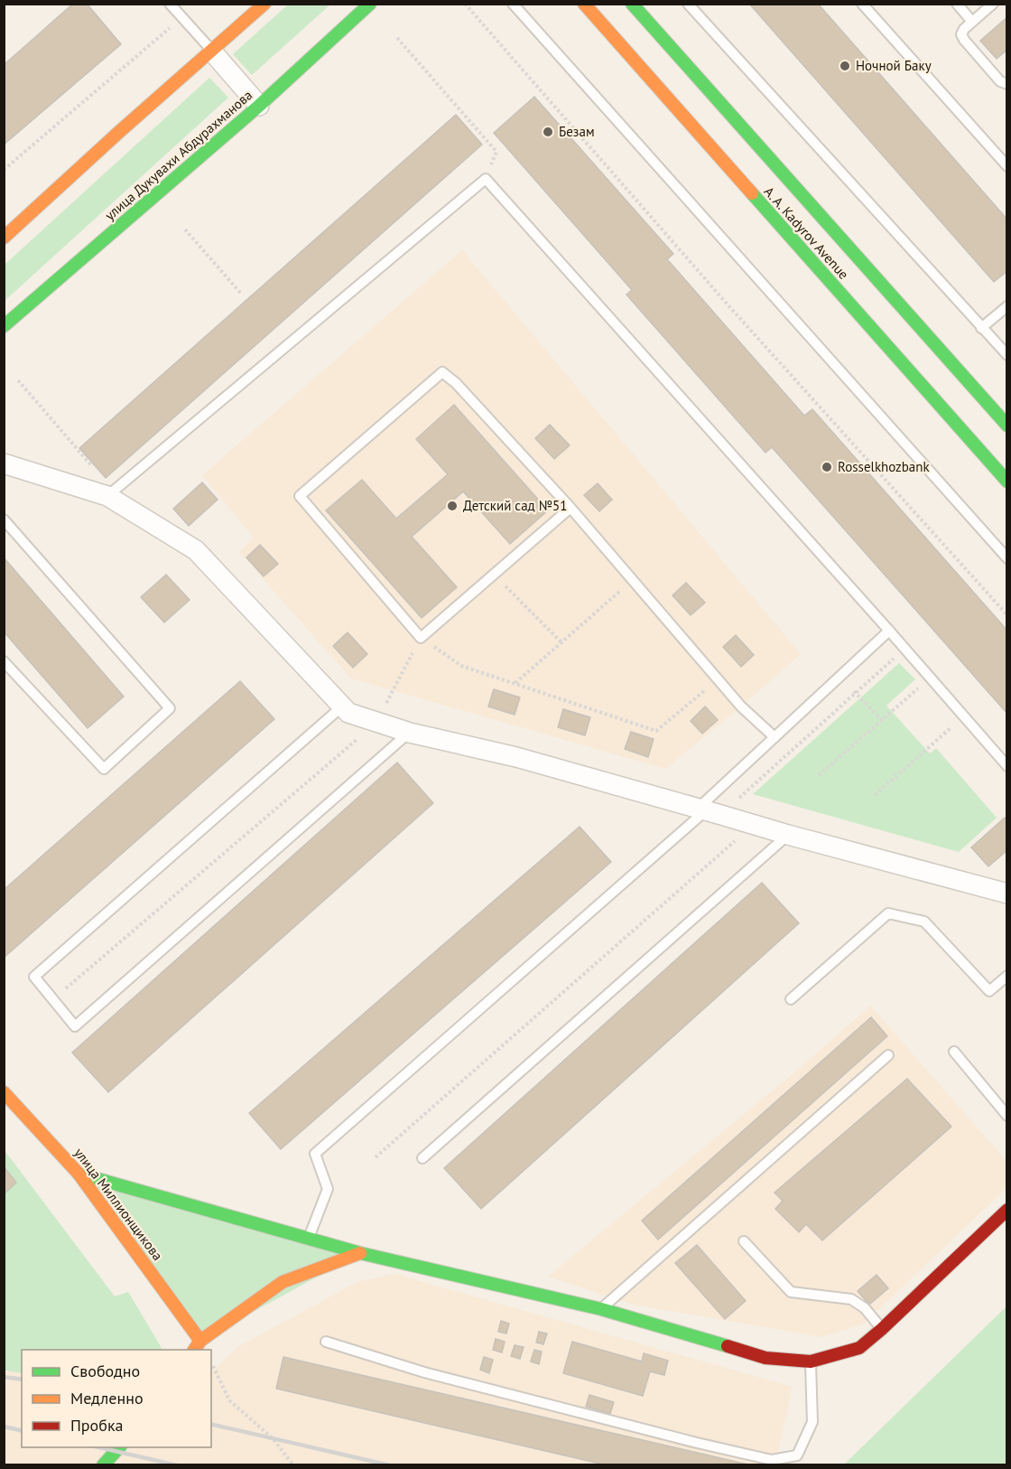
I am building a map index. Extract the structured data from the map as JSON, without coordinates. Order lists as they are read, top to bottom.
{
  "streets": {
    "street": ["улица Дукувахи Абдурахманова", "A. A. Kadyrov Avenue", "улица Миллионщикова"]
  },
  "places": [
    "Ночной Баку",
    "Безам",
    "Rosselkhozbank",
    "Детский сад №51"
  ],
  "legend": ["Свободно", "Медленно", "Пробка"]
}
